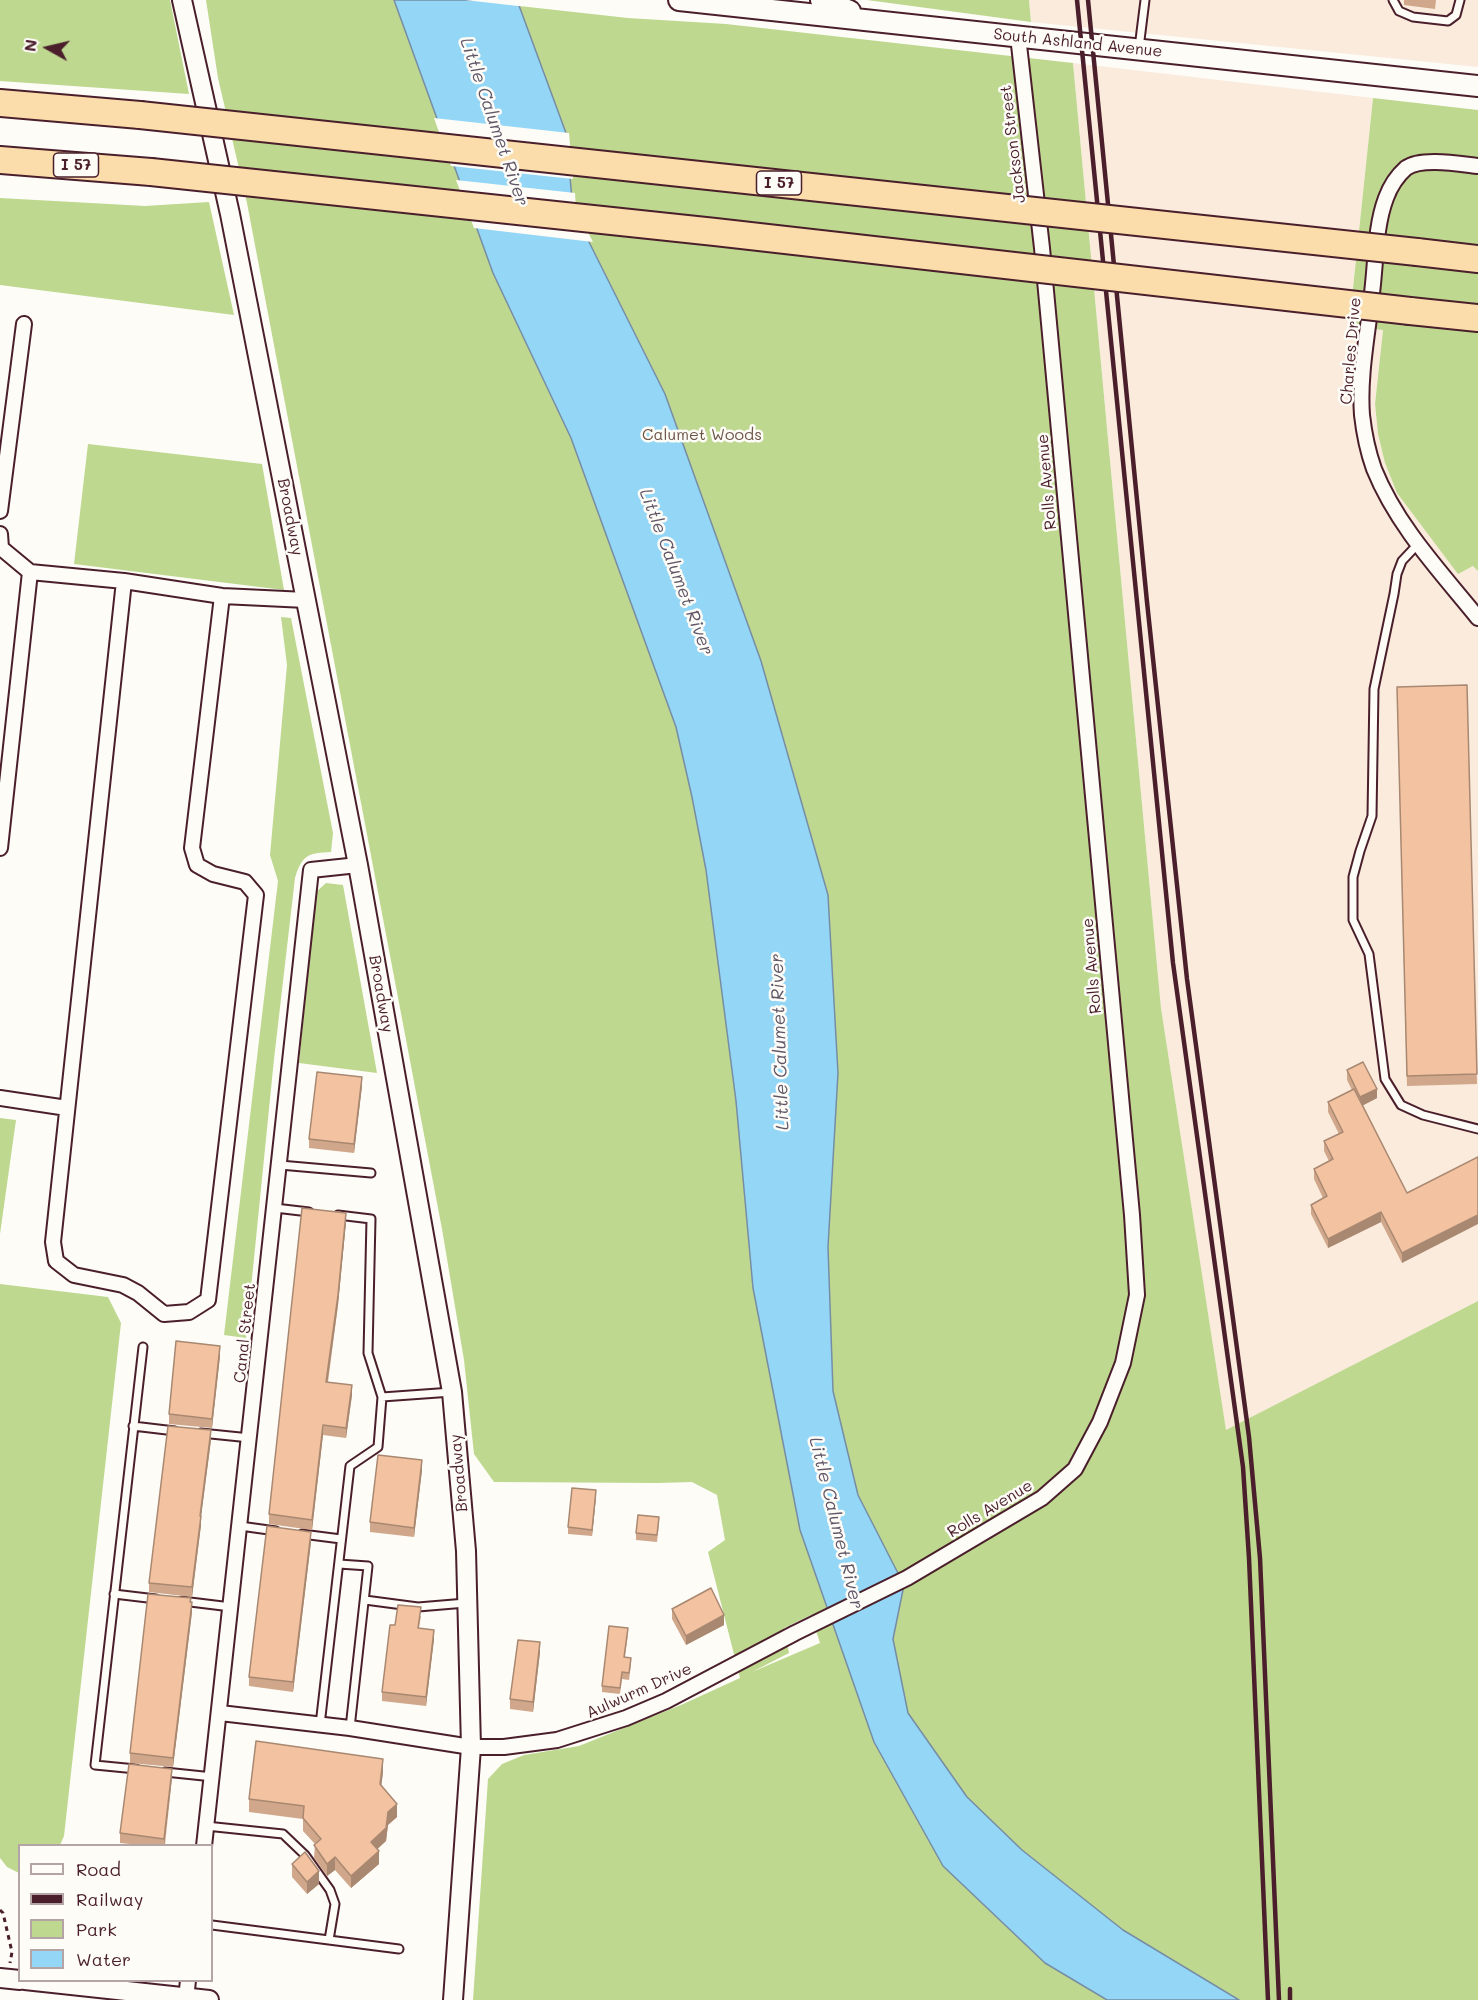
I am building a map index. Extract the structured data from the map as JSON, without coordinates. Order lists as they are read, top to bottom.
{
  "streets": {
    "highway": ["I 57"],
    "main road": ["South Ashland Avenue"],
    "street": [
      "Jackson Street",
      "Charles Drive",
      "Rolls Avenue",
      "Broadway",
      "Canal Street",
      "Aulwurm Drive"
    ]
  },
  "crossings": [
    ["South Ashland Avenue", "Jackson Street"],
    ["Jackson Street", "Rolls Avenue"],
    ["Rolls Avenue", "Aulwurm Drive"],
    ["Broadway", "Canal Street"],
    ["Broadway", "Aulwurm Drive"],
    ["Canal Street", "Aulwurm Drive"]
  ],
  "water": ["Little Calumet River"],
  "parks": ["Calumet Woods"],
  "legend": [
    "Road",
    "Railway",
    "Park",
    "Water"
  ],
  "north": "left"
}
